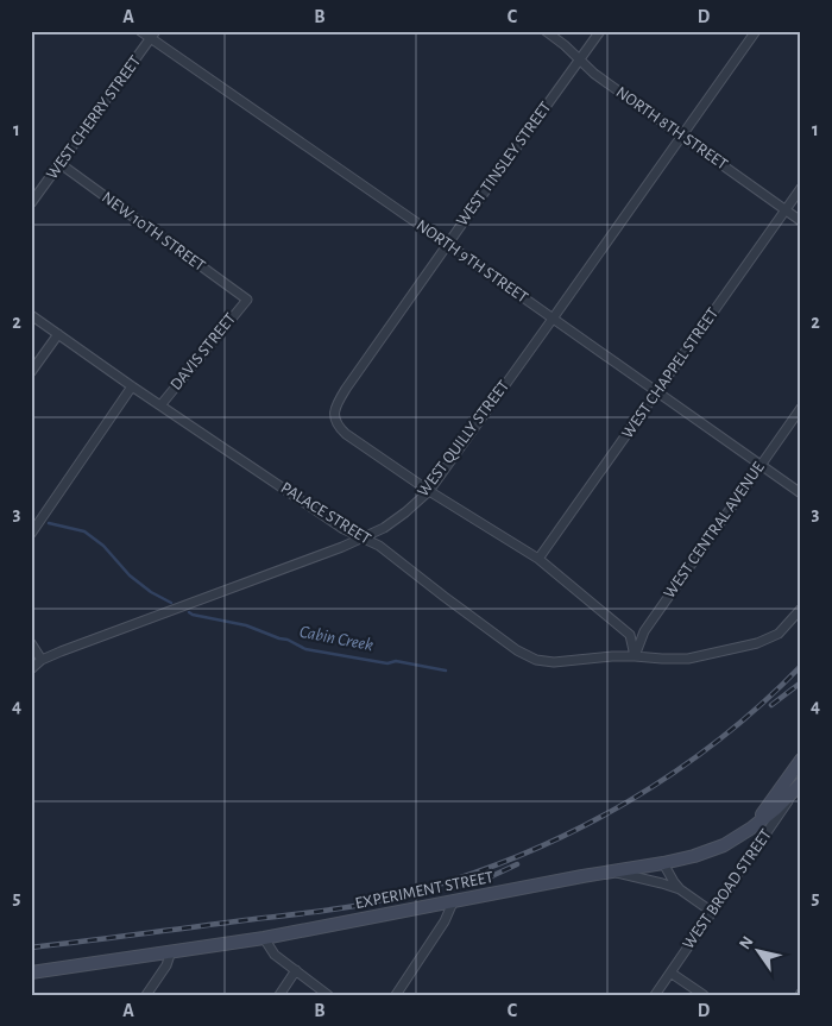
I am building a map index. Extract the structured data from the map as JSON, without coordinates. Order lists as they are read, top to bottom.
{
  "streets": {
    "main road": ["EXPERIMENT STREET"],
    "street": [
      "WEST CHERRY STREET",
      "NORTH 8TH STREET",
      "WEST TINSLEY STREET",
      "NEW 10TH STREET",
      "NORTH 9TH STREET",
      "DAVIS STREET",
      "WEST CHAPPEL STREET",
      "WEST QUILLY STREET",
      "PALACE STREET",
      "WEST CENTRAL AVENUE",
      "WEST BROAD STREET"
    ]
  },
  "crossings": [
    ["WEST CHERRY STREET", "NEW 10TH STREET"],
    ["WEST CHERRY STREET", "NORTH 9TH STREET"],
    ["NORTH 8TH STREET", "WEST TINSLEY STREET"],
    ["NORTH 8TH STREET", "WEST CHAPPEL STREET"],
    ["NORTH 8TH STREET", "WEST QUILLY STREET"],
    ["WEST TINSLEY STREET", "NORTH 9TH STREET"],
    ["WEST TINSLEY STREET", "WEST QUILLY STREET"],
    ["NEW 10TH STREET", "DAVIS STREET"],
    ["NORTH 9TH STREET", "WEST CHAPPEL STREET"],
    ["NORTH 9TH STREET", "WEST QUILLY STREET"],
    ["NORTH 9TH STREET", "WEST CENTRAL AVENUE"],
    ["DAVIS STREET", "PALACE STREET"],
    ["WEST QUILLY STREET", "PALACE STREET"],
    ["PALACE STREET", "WEST CENTRAL AVENUE"],
    ["WEST BROAD STREET", "EXPERIMENT STREET"]
  ],
  "water": ["Cabin Creek"],
  "north": "top left",
  "grid": {
    "columns": [
      "A",
      "B",
      "C",
      "D"
    ],
    "rows": [
      "1",
      "2",
      "3",
      "4",
      "5"
    ]
  }
}
